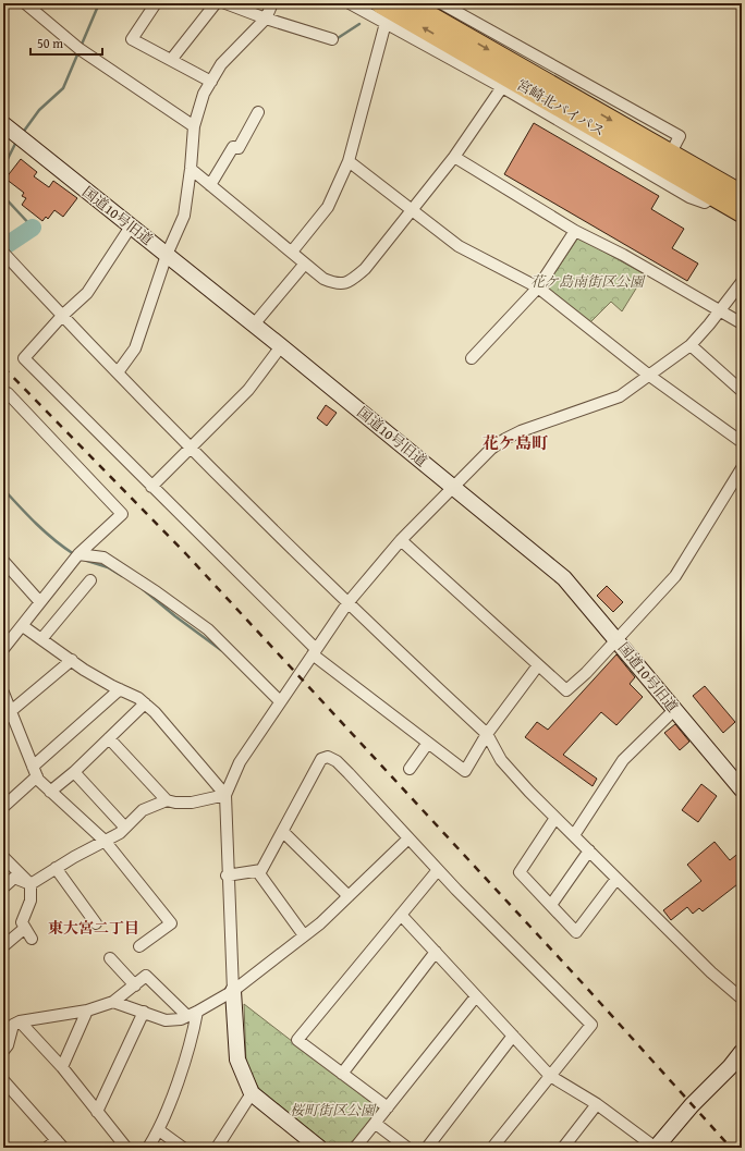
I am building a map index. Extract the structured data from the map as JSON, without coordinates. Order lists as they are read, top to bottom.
{
  "streets": {
    "highway": ["宮崎北バイパス"],
    "street": ["国道10号旧道"]
  },
  "districts": ["花ケ島町", "東大宮二丁目"],
  "parks": ["花ケ島南街区公園", "桜町街区公園"],
  "scale_bar": "50 m"
}
